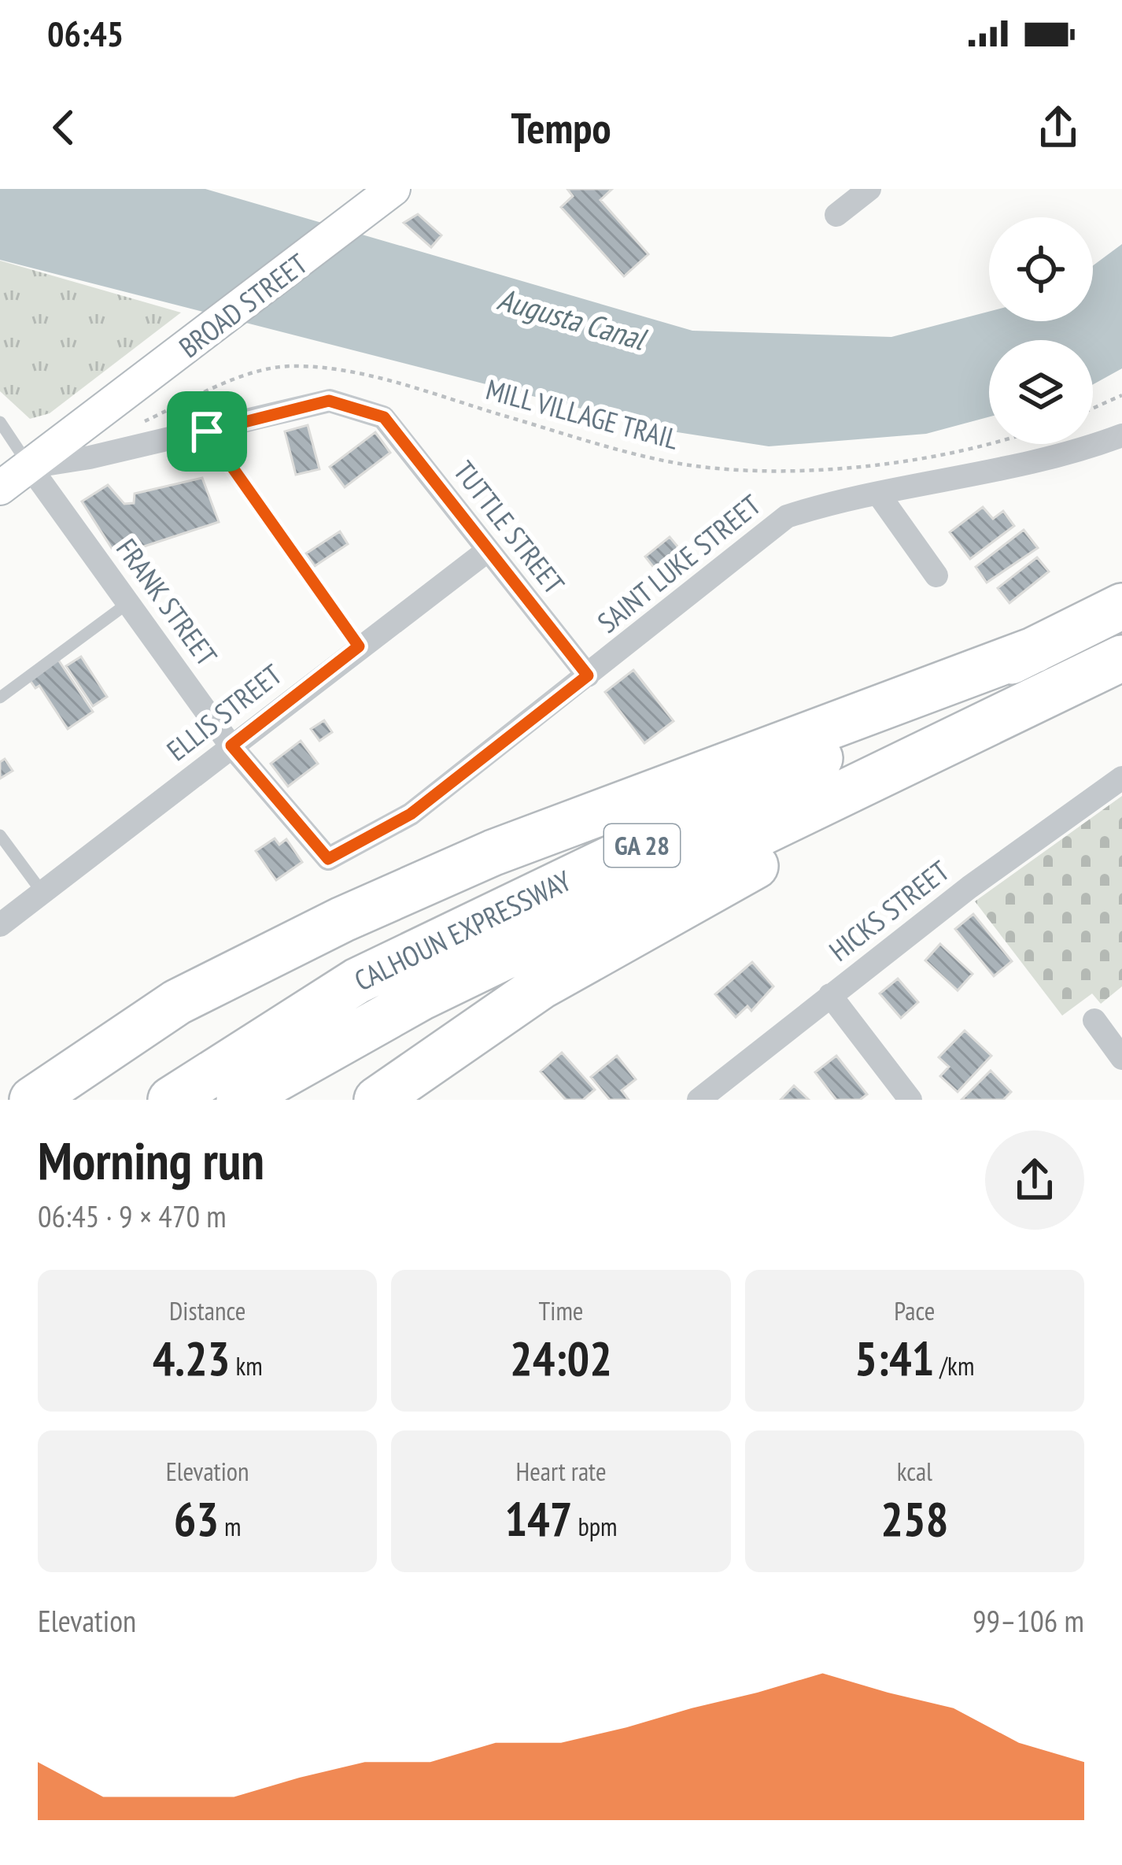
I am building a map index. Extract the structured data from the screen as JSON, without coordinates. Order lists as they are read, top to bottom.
{
  "streets": {
    "highway": ["GA 28", "CALHOUN EXPRESSWAY"],
    "main road": ["BROAD STREET"],
    "street": [
      "TUTTLE STREET",
      "SAINT LUKE STREET",
      "FRANK STREET",
      "ELLIS STREET",
      "HICKS STREET"
    ],
    "path": ["MILL VILLAGE TRAIL"]
  },
  "crossings": [
    ["BROAD STREET", "FRANK STREET"],
    ["TUTTLE STREET", "SAINT LUKE STREET"],
    ["TUTTLE STREET", "ELLIS STREET"],
    ["SAINT LUKE STREET", "FRANK STREET"],
    ["FRANK STREET", "ELLIS STREET"]
  ],
  "water": ["Augusta Canal"],
  "page": {
    "status": "06:45",
    "header": "Tempo",
    "heading": ["Morning run", "06:45 · 9 × 470 m"],
    "stats": [
      ["Distance", "4.23 km"],
      ["Time", "24:02"],
      ["Pace", "5:41 /km"],
      ["Elevation", "63 m"],
      ["Heart rate", "147 bpm"],
      ["kcal", "258"]
    ],
    "chart": ["Elevation", "99–106 m"]
  }
}
